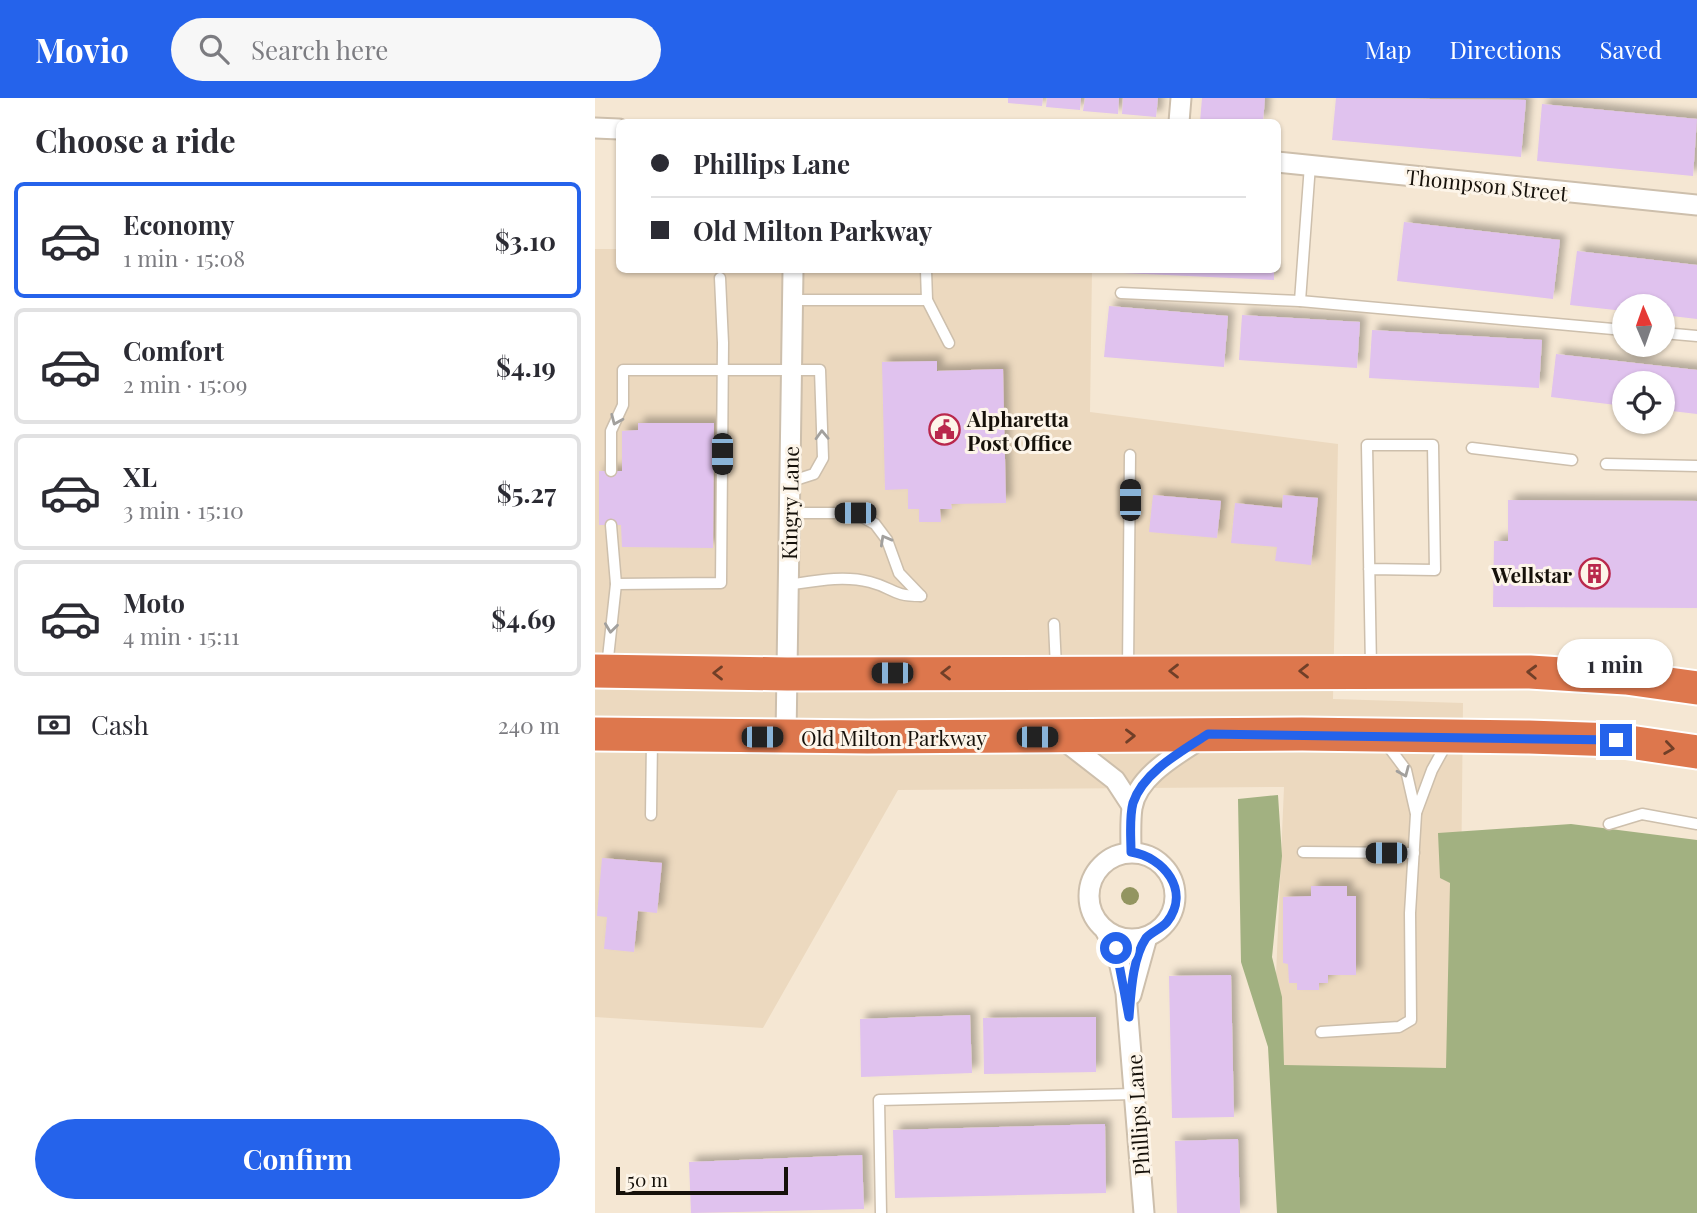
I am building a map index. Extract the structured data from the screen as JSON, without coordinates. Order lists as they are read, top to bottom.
{
  "streets": {
    "highway": ["Old Milton Parkway"],
    "street": ["Thompson Street", "Kingry Lane", "Phillips Lane"]
  },
  "crossings": [
    ["Kingry Lane", "Old Milton Parkway"]
  ],
  "places": {
    "public building": ["Alpharetta Post Office"],
    "building": ["Wellstar"]
  },
  "scale_bar": "50 m",
  "north": "top",
  "page": {
    "header": "Movio",
    "search": "Search here",
    "nav": ["Map", "Directions", "Saved"],
    "heading": "Choose a ride",
    "banner": ["Phillips Lane", "Old Milton Parkway"],
    "list": [
      {
        "name": "Economy",
        "note": "1 min · 15:08",
        "value": "$3.10"
      },
      {
        "name": "Comfort",
        "note": "2 min · 15:09",
        "value": "$4.19"
      },
      {
        "name": "XL",
        "note": "3 min · 15:10",
        "value": "$5.27"
      },
      {
        "name": "Moto",
        "note": "4 min · 15:11",
        "value": "$4.69"
      }
    ],
    "bubble": "1 min",
    "pay": ["Cash", "240 m"],
    "buttons": "Confirm",
    "scale": "50 m"
  }
}
